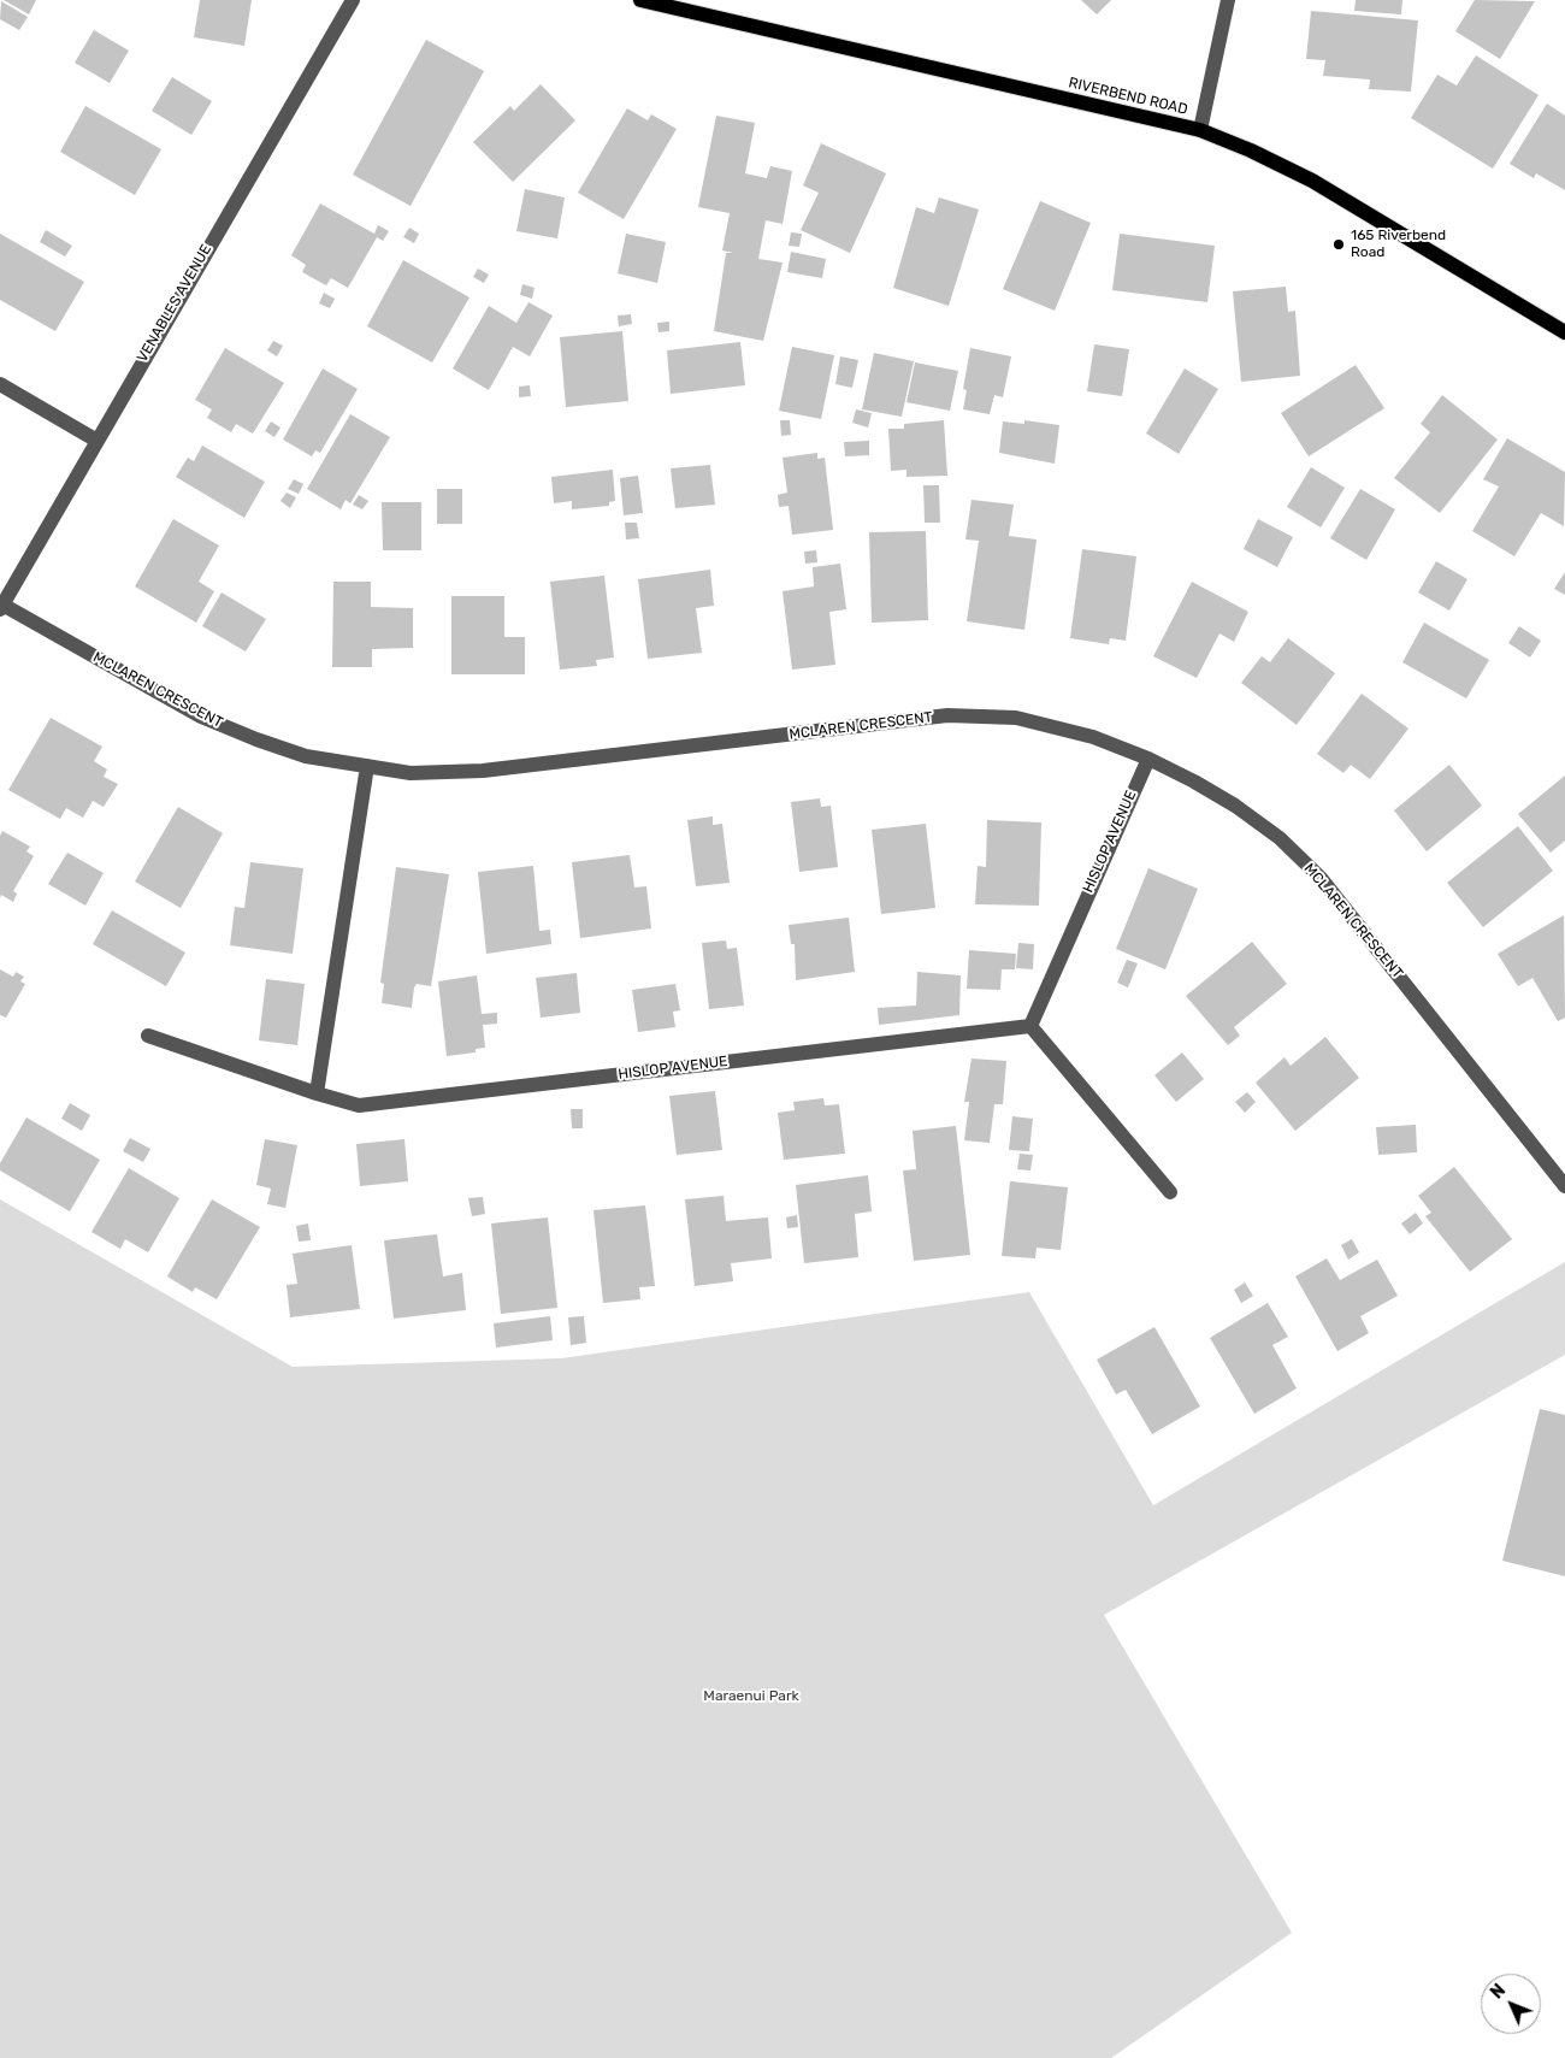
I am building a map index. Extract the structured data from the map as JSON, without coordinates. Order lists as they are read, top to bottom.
{
  "streets": {
    "main road": ["RIVERBEND ROAD"],
    "street": ["VENABLES AVENUE", "MCLAREN CRESCENT", "HISLOP AVENUE"]
  },
  "crossings": [
    ["VENABLES AVENUE", "MCLAREN CRESCENT"],
    ["MCLAREN CRESCENT", "HISLOP AVENUE"]
  ],
  "parks": ["Maraenui Park"],
  "places": ["165 Riverbend Road"],
  "north": "top left"
}
